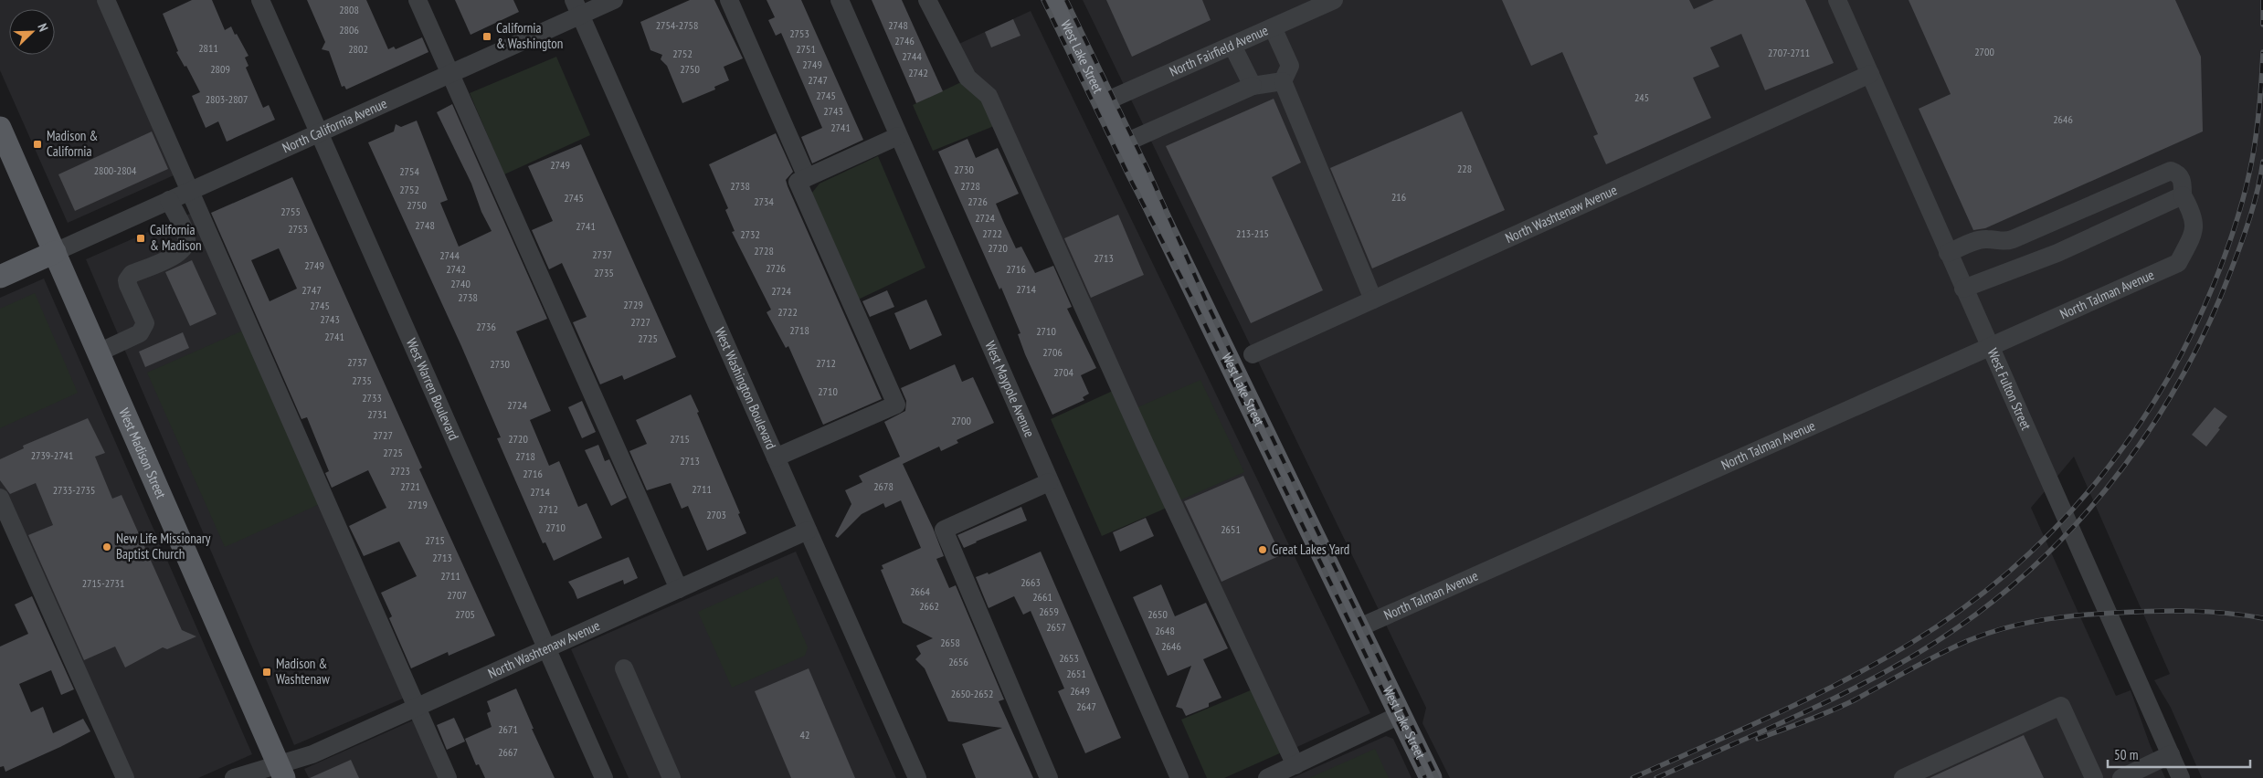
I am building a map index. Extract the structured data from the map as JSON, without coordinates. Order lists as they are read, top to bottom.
{
  "streets": {
    "main road": ["West Lake Street", "West Madison Street"],
    "street": [
      "North Fairfield Avenue",
      "North California Avenue",
      "North Washtenaw Avenue",
      "North Talman Avenue",
      "West Warren Boulevard",
      "West Washington Boulevard",
      "West Fulton Street",
      "West Maypole Avenue"
    ]
  },
  "crossings": [
    ["North Fairfield Avenue", "West Lake Street"],
    ["West Lake Street", "North Washtenaw Avenue"],
    ["West Lake Street", "North Talman Avenue"],
    ["North California Avenue", "West Warren Boulevard"],
    ["North California Avenue", "West Washington Boulevard"],
    ["North California Avenue", "West Madison Street"],
    ["North Washtenaw Avenue", "West Warren Boulevard"],
    ["North Washtenaw Avenue", "West Washington Boulevard"],
    ["North Washtenaw Avenue", "West Fulton Street"],
    ["North Washtenaw Avenue", "West Madison Street"],
    ["North Talman Avenue", "West Fulton Street"]
  ],
  "places": {
    "transit": [
      "California & Washington",
      "Madison & California",
      "California & Madison",
      "Madison & Washtenaw"
    ],
    "other": ["New Life Missionary Baptist Church", "Great Lakes Yard"]
  },
  "house_numbers": [
    "2808",
    "2754-2758",
    "2748",
    "2806",
    "2753",
    "2746",
    "2811",
    "2802",
    "2751",
    "2700",
    "2707-2711",
    "2752",
    "2744",
    "2749",
    "2809",
    "2750",
    "2742",
    "2747",
    "2745",
    "245",
    "2803-2807",
    "2743",
    "2646",
    "2741",
    "2749",
    "228",
    "2730",
    "2800-2804",
    "2754",
    "2738",
    "2728",
    "2752",
    "216",
    "2745",
    "2734",
    "2726",
    "2750",
    "2755",
    "2724",
    "2748",
    "2741",
    "2753",
    "2722",
    "213-215",
    "2732",
    "2720",
    "2728",
    "2737",
    "2744",
    "2713",
    "2749",
    "2726",
    "2742",
    "2716",
    "2735",
    "2740",
    "2714",
    "2747",
    "2724",
    "2738",
    "2729",
    "2745",
    "2722",
    "2743",
    "2727",
    "2736",
    "2718",
    "2710",
    "2741",
    "2725",
    "2706",
    "2737",
    "2712",
    "2730",
    "2704",
    "2735",
    "2710",
    "2733",
    "2724",
    "2731",
    "2700",
    "2727",
    "2720",
    "2715",
    "2725",
    "2739-2741",
    "2718",
    "2713",
    "2723",
    "2716",
    "2721",
    "2678",
    "2711",
    "2733-2735",
    "2714",
    "2719",
    "2712",
    "2703",
    "2710",
    "2651",
    "2715",
    "2713",
    "2711",
    "2663",
    "2715-2731",
    "2664",
    "2707",
    "2661",
    "2662",
    "2659",
    "2705",
    "2650",
    "2657",
    "2648",
    "2658",
    "2646",
    "2653",
    "2656",
    "2651",
    "2649",
    "2650-2652",
    "2647",
    "2671",
    "42",
    "2667"
  ],
  "scale_bar": "50 m",
  "north": "top right"
}
